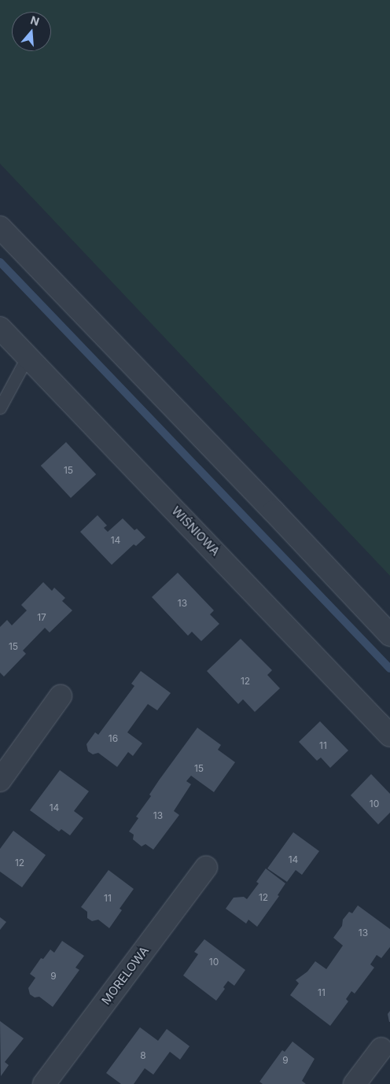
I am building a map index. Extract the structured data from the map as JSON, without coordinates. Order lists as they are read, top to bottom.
{
  "streets": {
    "street": ["WIŚNIOWA", "MORELOWA"]
  },
  "house_numbers": [
    "15",
    "14",
    "13",
    "17",
    "15",
    "12",
    "16",
    "11",
    "15",
    "10",
    "14",
    "13",
    "14",
    "12",
    "12",
    "11",
    "13",
    "10",
    "9",
    "11",
    "8",
    "9"
  ],
  "north": "top"
}
